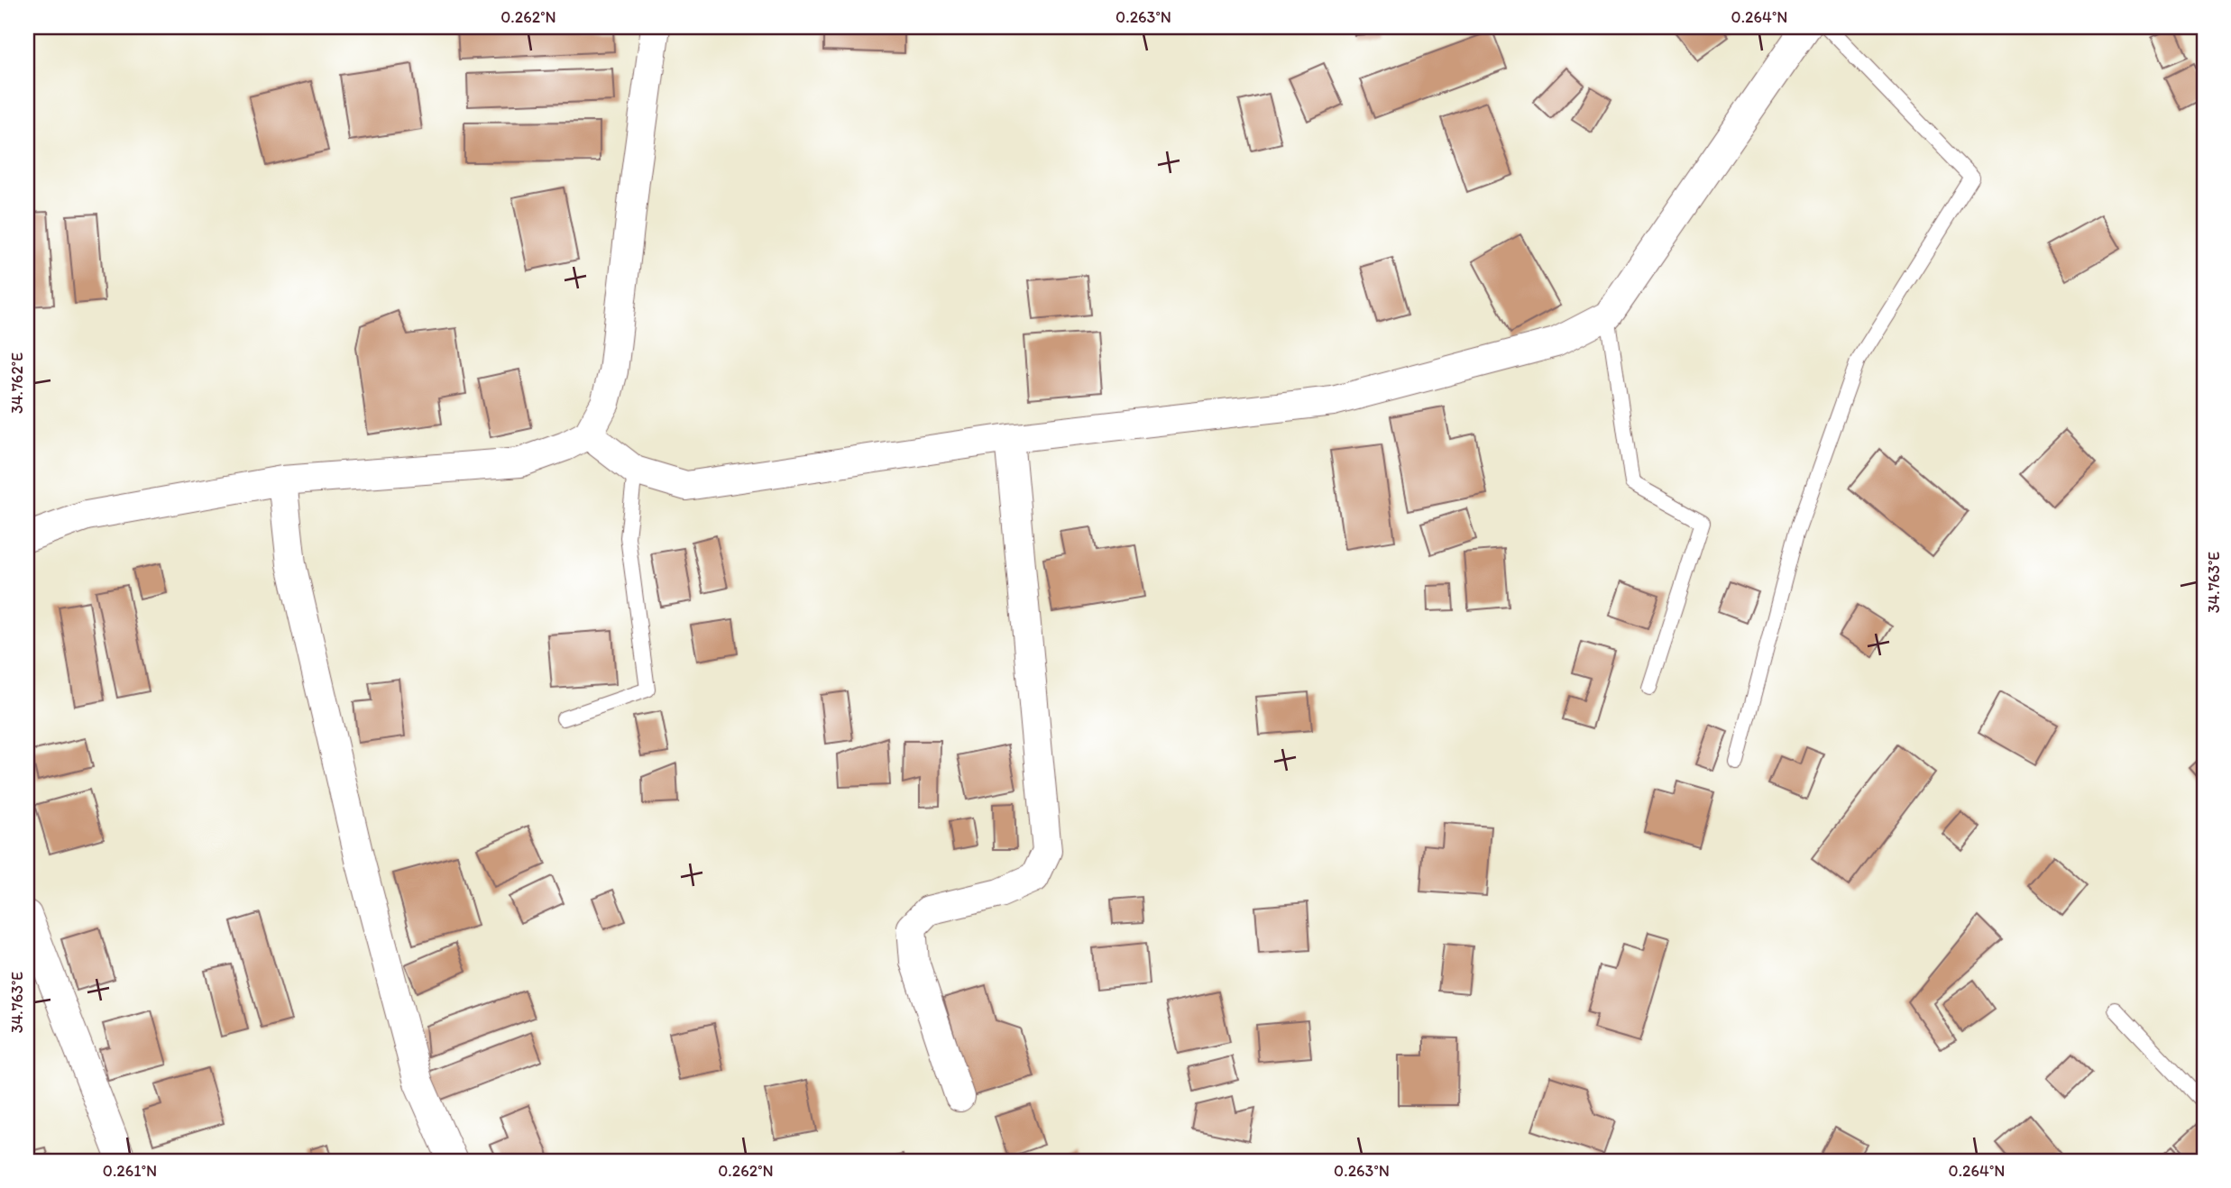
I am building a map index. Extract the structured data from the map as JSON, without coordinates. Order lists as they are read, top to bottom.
{
  "coordinates": [
    "0.262°N",
    "0.263°N",
    "0.264°N",
    "34.762°E",
    "34.763°E",
    "0.261°N"
  ]
}
